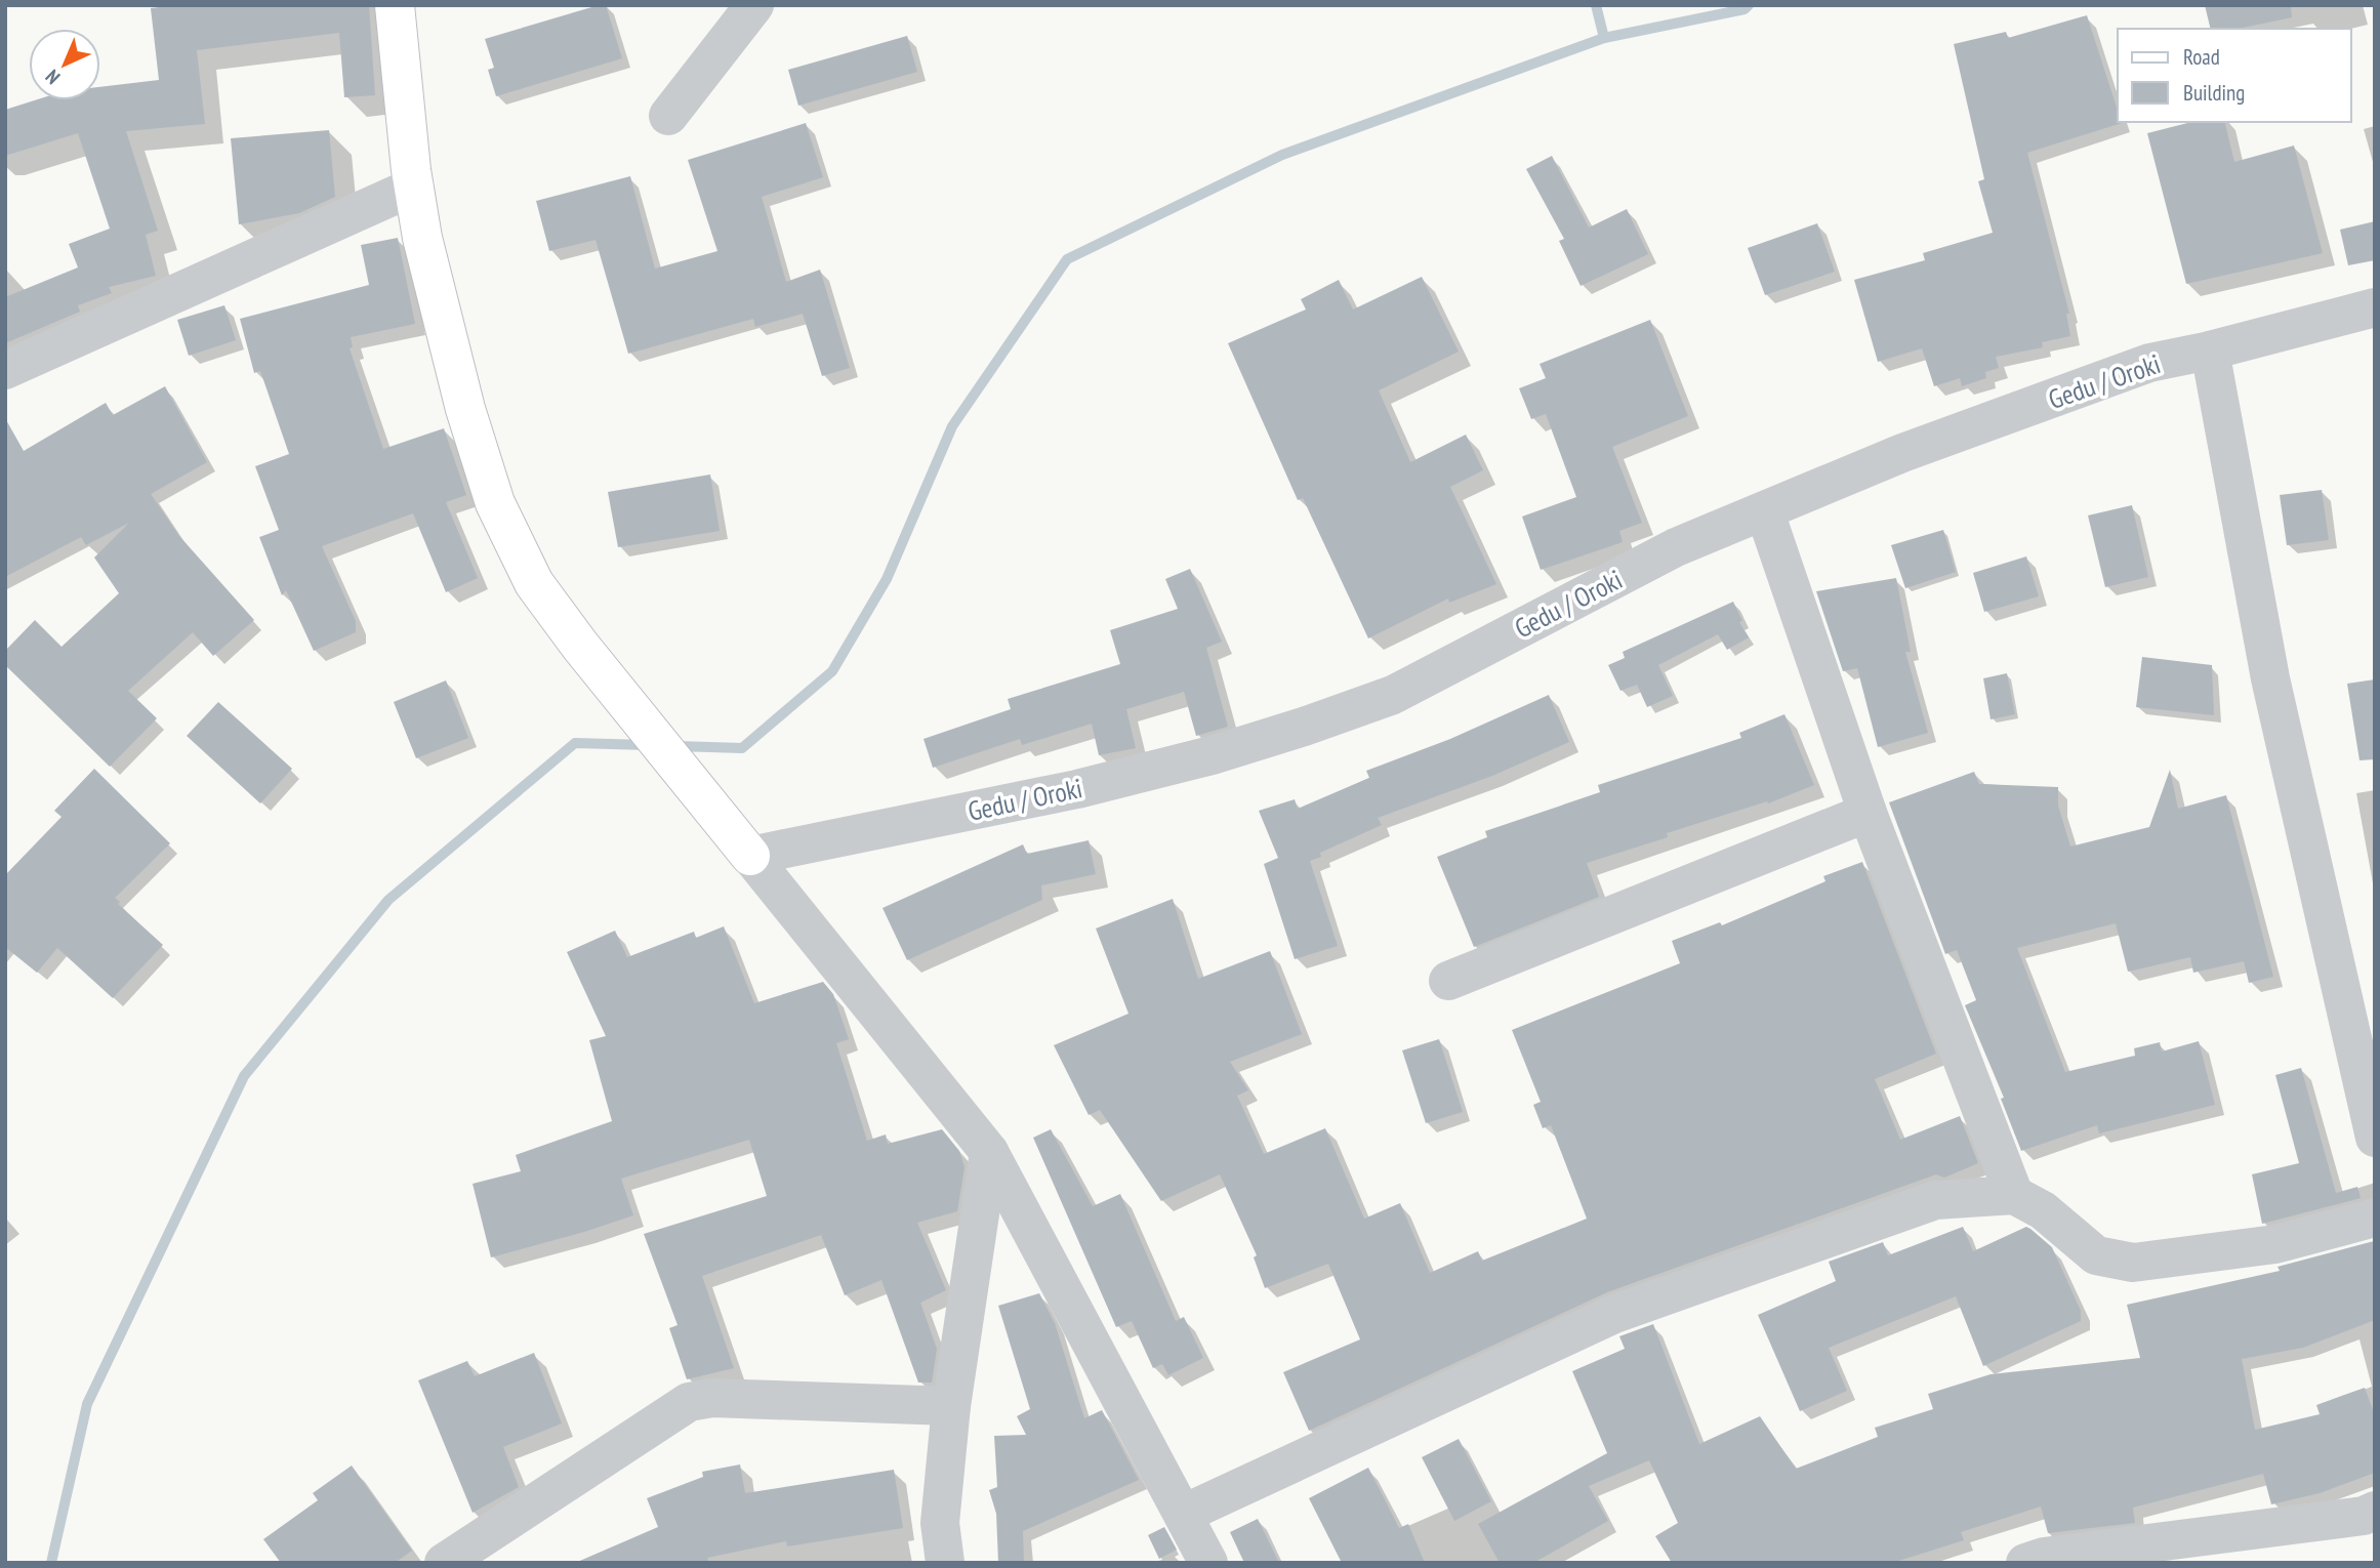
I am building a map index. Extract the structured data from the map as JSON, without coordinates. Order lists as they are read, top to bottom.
{
  "streets": {
    "street": ["Gedu / Oroki"]
  },
  "legend": ["Road", "Building"],
  "north": "bottom left"
}
